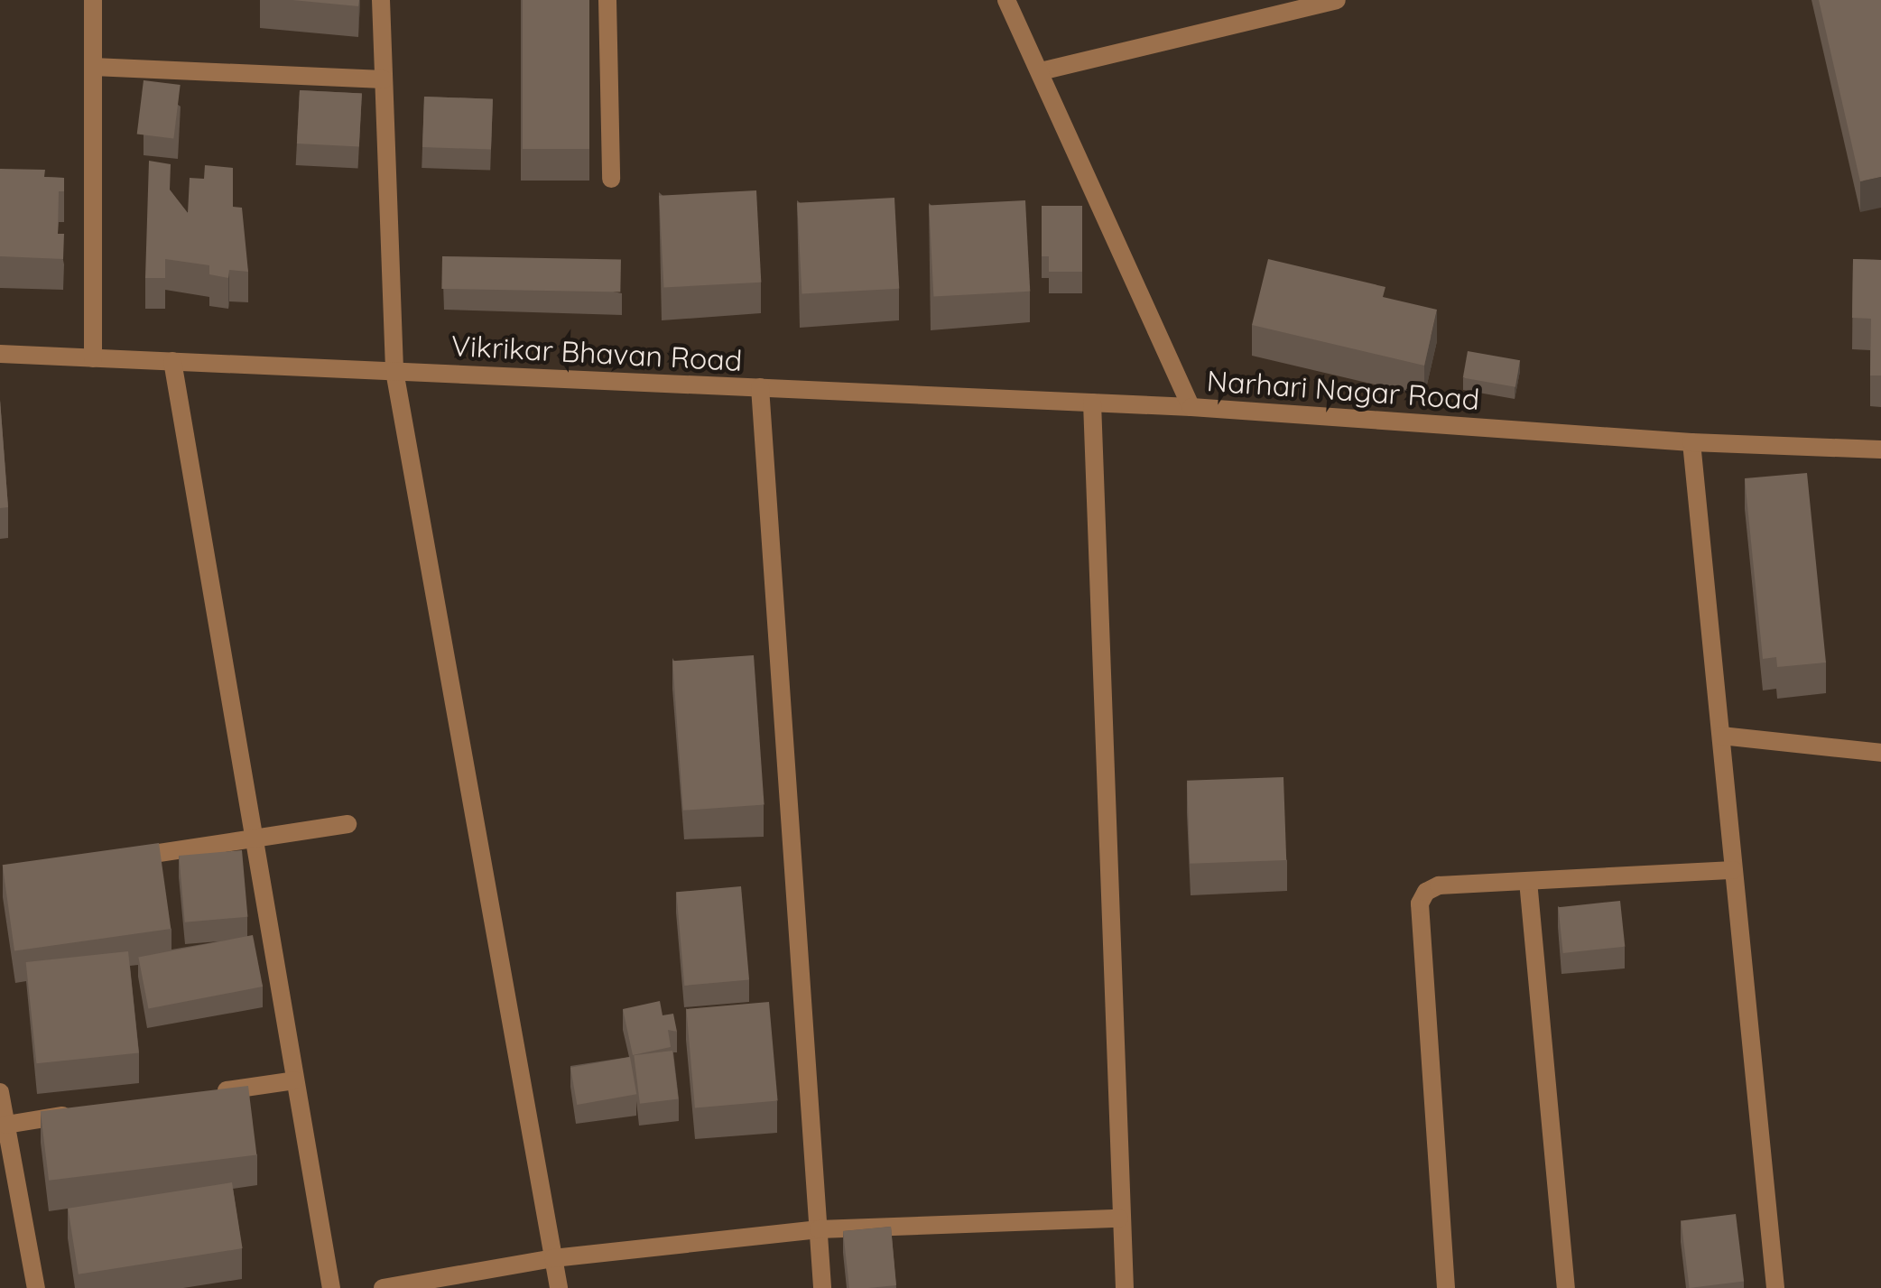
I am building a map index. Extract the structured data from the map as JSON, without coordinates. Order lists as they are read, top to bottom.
{
  "streets": {
    "street": ["Vikrikar Bhavan Road", "Narhari Nagar Road"]
  },
  "crossings": [
    ["Vikrikar Bhavan Road", "Narhari Nagar Road"]
  ]
}
